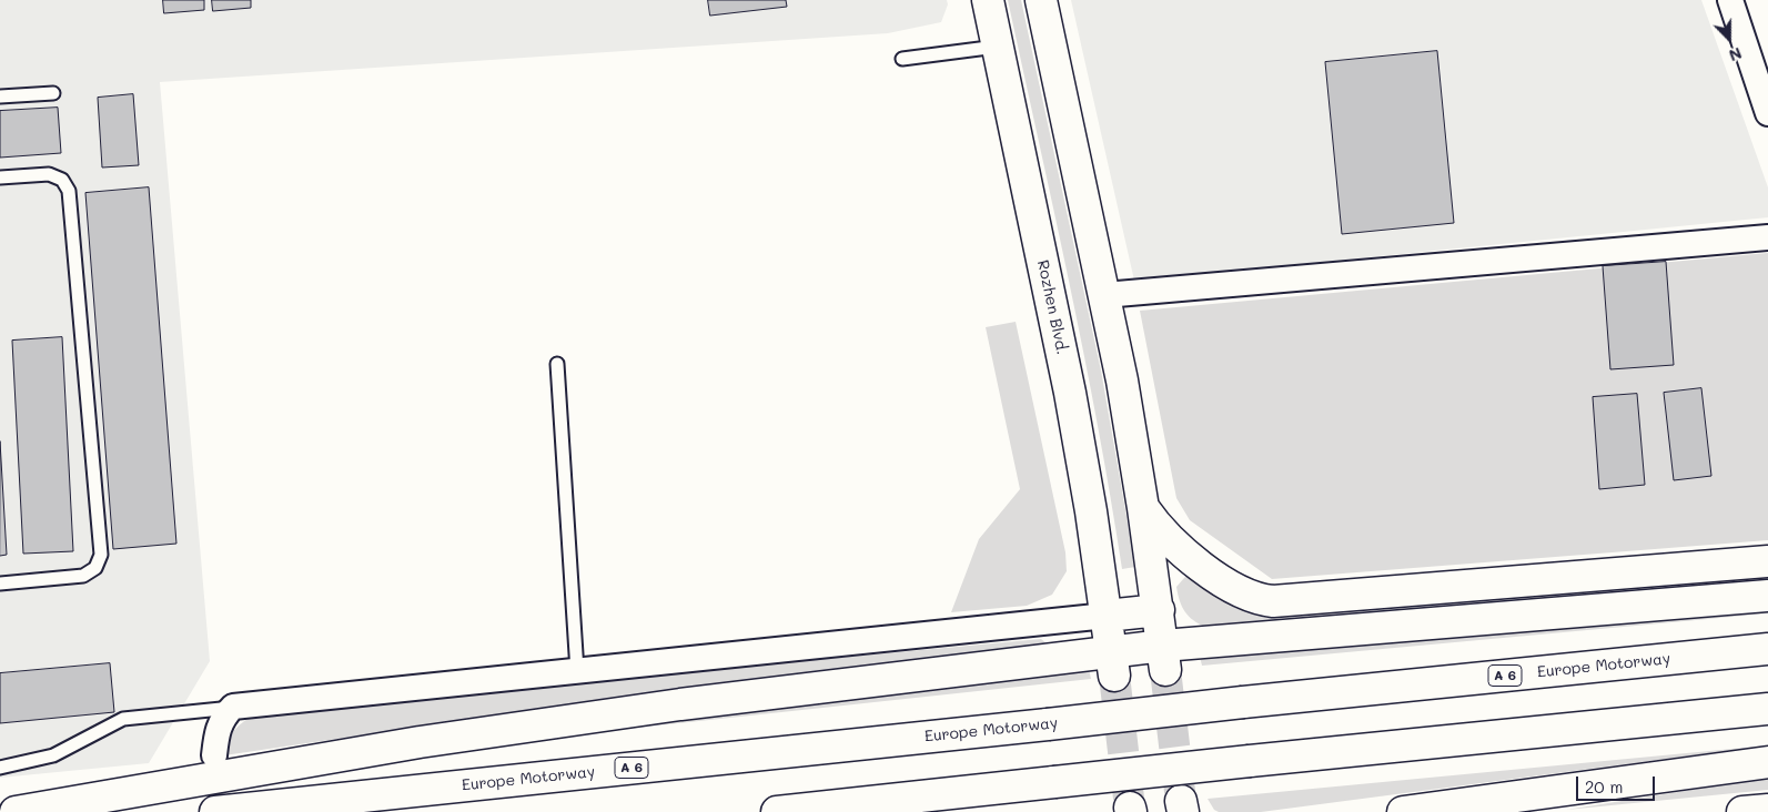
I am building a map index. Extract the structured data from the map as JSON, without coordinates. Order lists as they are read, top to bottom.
{
  "streets": {
    "main road": ["Rozhen Blvd.", "Europe Motorway", "A 6"]
  },
  "scale_bar": "20 m",
  "north": "bottom"
}
